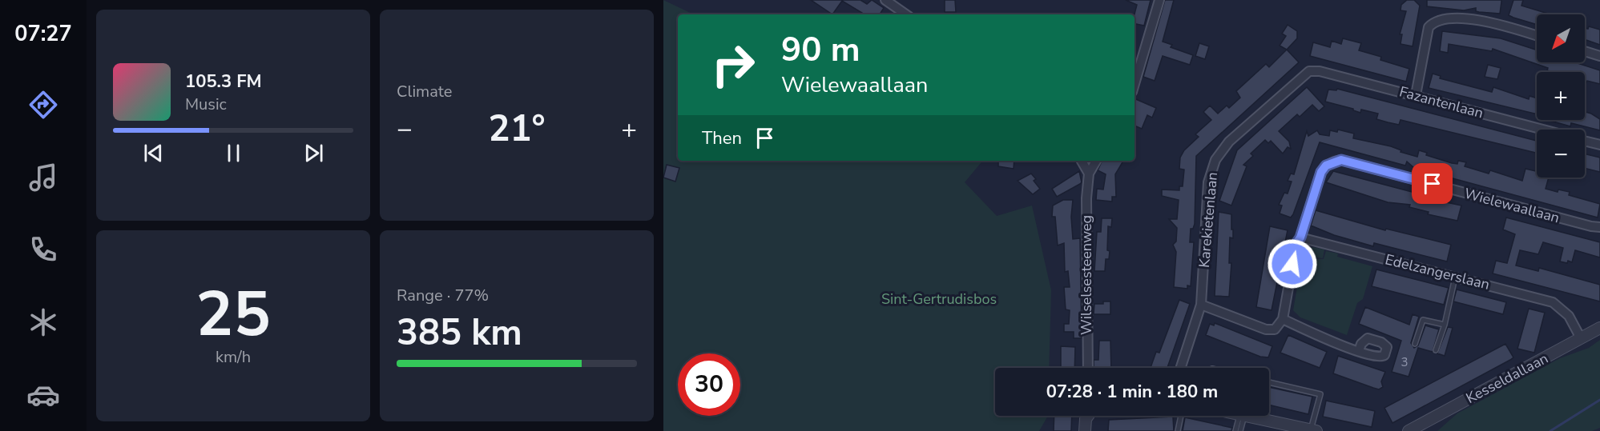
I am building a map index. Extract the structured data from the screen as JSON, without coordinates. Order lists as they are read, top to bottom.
{
  "streets": {
    "street": [
      "Fazantenlaan",
      "Wielewaallaan",
      "Karekietenlaan",
      "Edelzangerslaan",
      "Wilselsesteenweg",
      "Kesseldallaan"
    ]
  },
  "crossings": [
    ["Fazantenlaan", "Karekietenlaan"],
    ["Wielewaallaan", "Edelzangerslaan"],
    ["Edelzangerslaan", "Kesseldallaan"]
  ],
  "parks": ["Sint-Gertrudisbos"],
  "house_numbers": ["3"],
  "north": "bottom left",
  "page": {
    "tabs": "07:27",
    "tile": [
      "Climate",
      ["25", "km/h"],
      ["Range · 77%", "385 km"]
    ],
    "map_buttons": ["+", "−"],
    "turn": ["90 m", "Wielewaallaan"],
    "song": ["105.3 FM", "Music"],
    "heat": ["−", "21°", "+"],
    "then": "Then",
    "limit": "30",
    "trip": "07:28 · 1 min · 180 m"
  }
}
